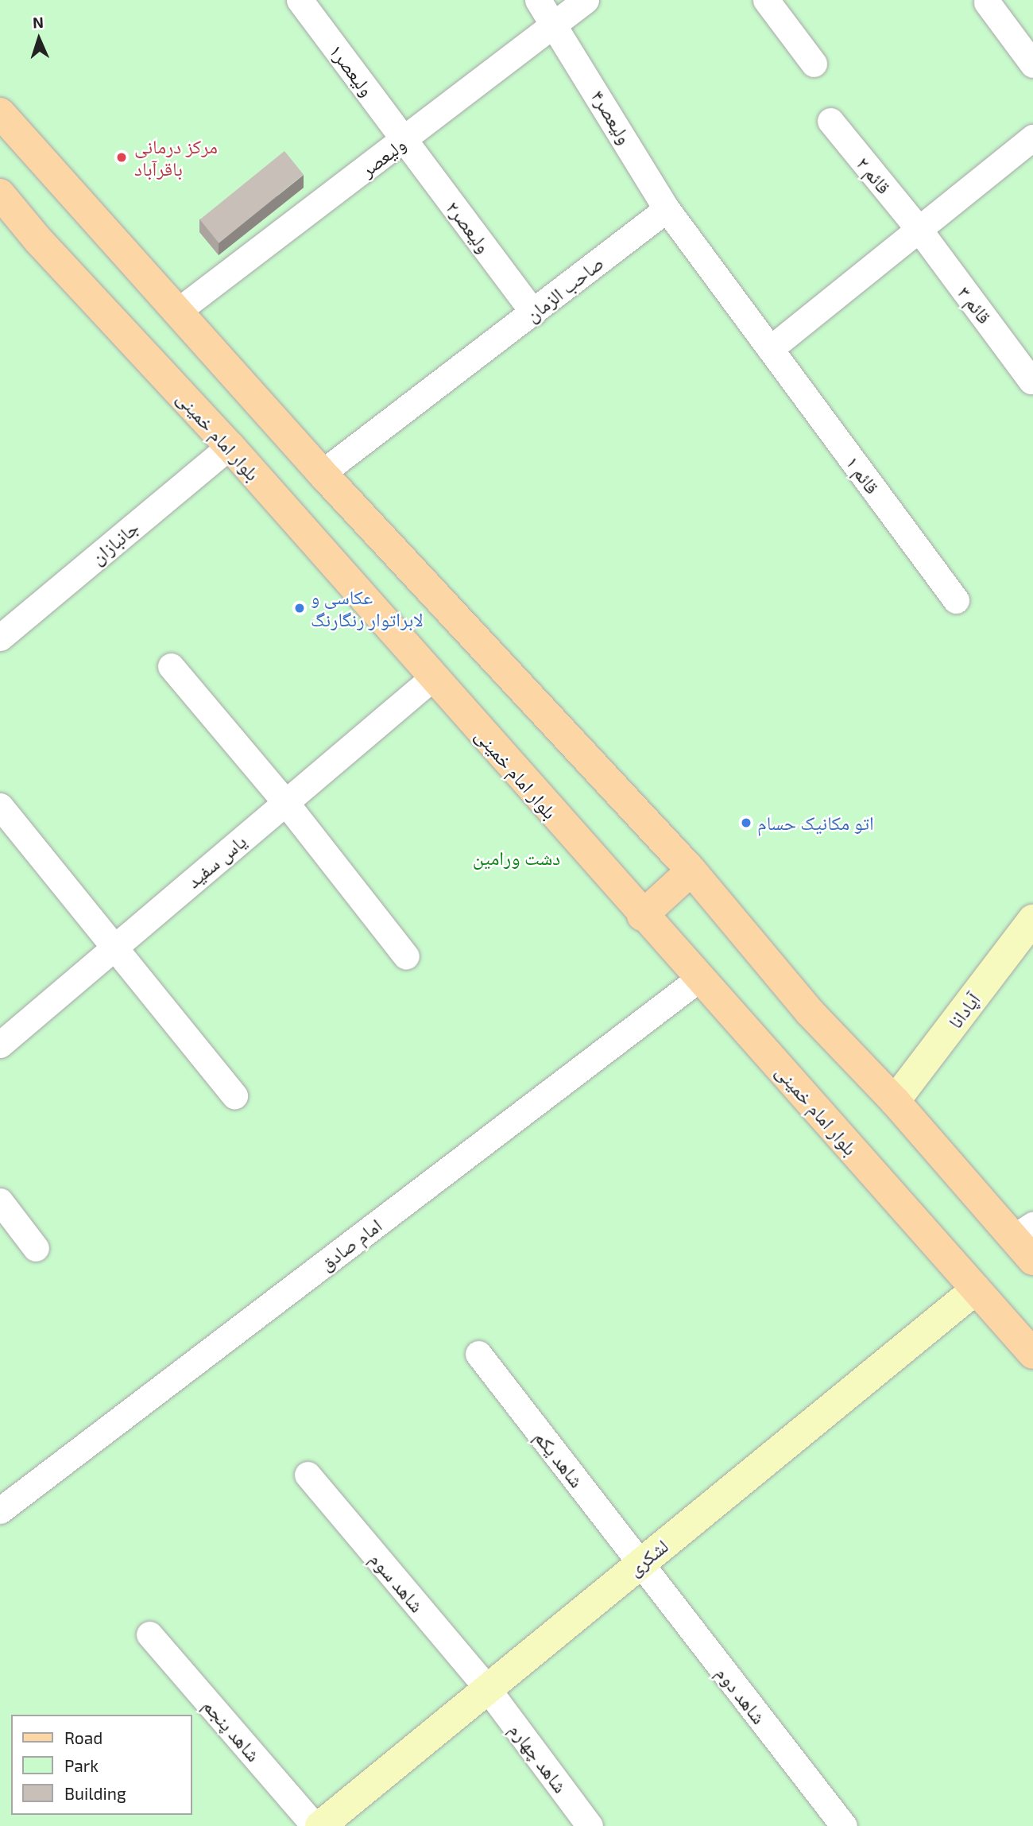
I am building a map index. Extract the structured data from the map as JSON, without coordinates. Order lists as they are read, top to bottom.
{
  "streets": {
    "main road": ["بلوار امام خمینی"],
    "street": [
      "ولیعصر۱",
      "ولیعصر۴",
      "ولیعصر",
      "قائم ۲",
      "ولیعصر۲",
      "صاحب الزمان",
      "قائم ۳",
      "قائم ۱",
      "جانبازان",
      "یاس سفید",
      "آپادانا",
      "امام صادق",
      "شاهد یکم",
      "لشکری",
      "شاهد سوم",
      "شاهد دوم",
      "شاهد پنجم",
      "شاهد چهارم"
    ]
  },
  "crossings": [
    ["ولیعصر۱", "ولیعصر"],
    ["ولیعصر۱", "ولیعصر۲"],
    ["ولیعصر۴", "ولیعصر"],
    ["ولیعصر۴", "صاحب الزمان"],
    ["ولیعصر", "ولیعصر۲"],
    ["قائم ۲", "قائم ۳"],
    ["ولیعصر۲", "صاحب الزمان"],
    ["بلوار امام خمینی", "جانبازان"],
    ["بلوار امام خمینی", "یاس سفید"],
    ["بلوار امام خمینی", "امام صادق"],
    ["بلوار امام خمینی", "لشکری"],
    ["شاهد یکم", "لشکری"],
    ["شاهد یکم", "شاهد دوم"],
    ["لشکری", "شاهد سوم"],
    ["لشکری", "شاهد دوم"],
    ["لشکری", "شاهد چهارم"],
    ["شاهد سوم", "شاهد چهارم"]
  ],
  "parks": ["دشت ورامین"],
  "places": ["مرکز درمانی باقرآباد", "عکاسی و لابراتوار رنگارنگ", "اتو مکانیک حسام"],
  "legend": ["Road", "Park", "Building"],
  "north": "top"
}
